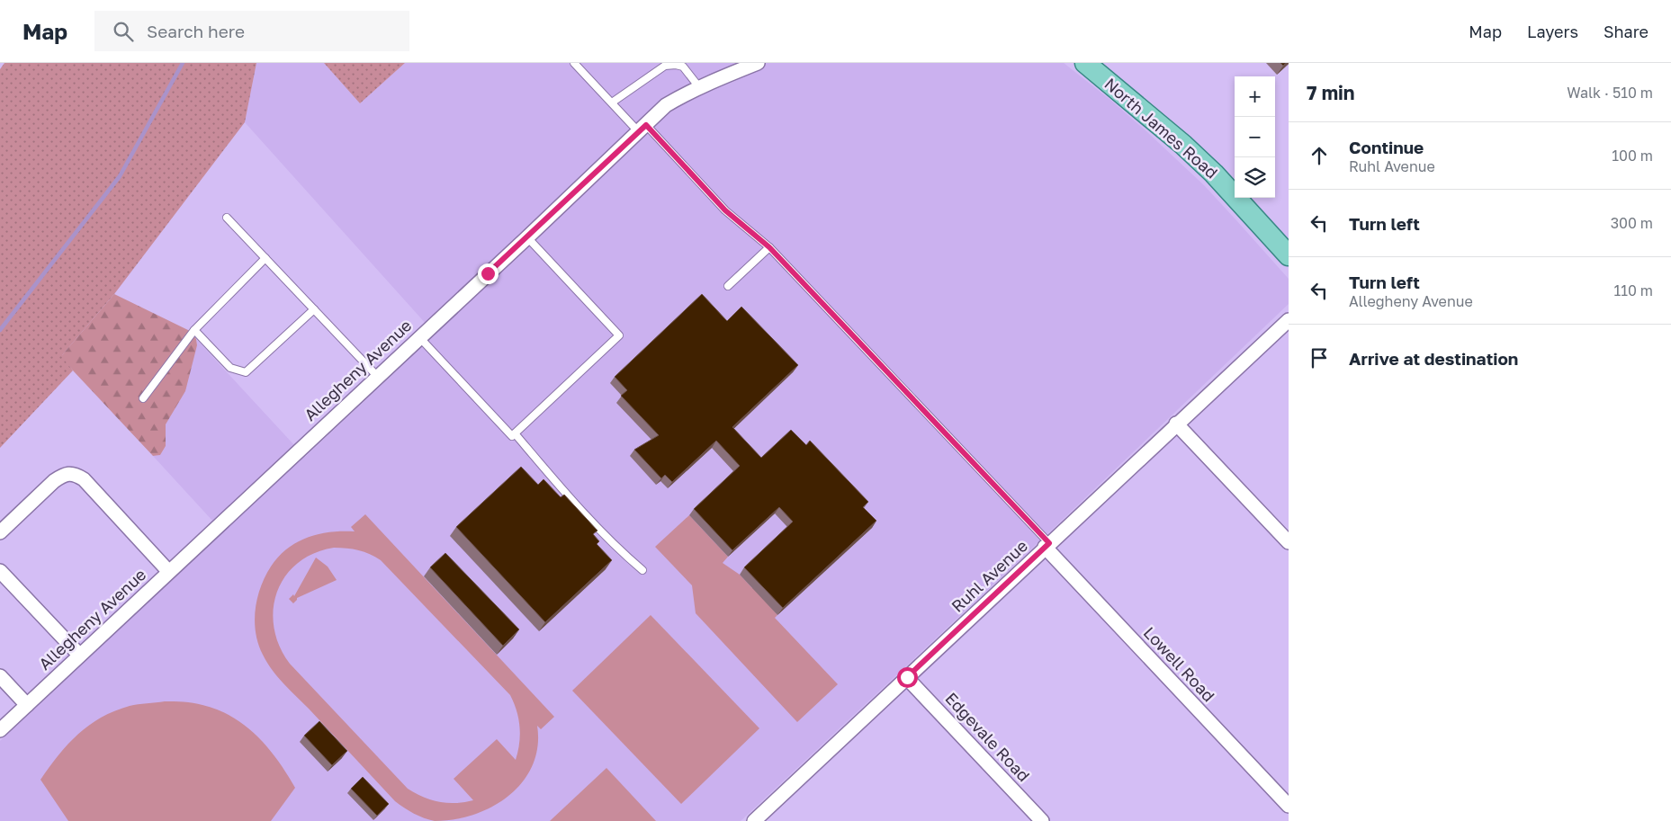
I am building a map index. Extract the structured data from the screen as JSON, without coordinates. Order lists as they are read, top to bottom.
{
  "streets": {
    "main road": ["North James Road"],
    "street": [
      "Allegheny Avenue",
      "Ruhl Avenue",
      "Lowell Road",
      "Edgevale Road"
    ]
  },
  "crossings": [
    ["Ruhl Avenue", "Lowell Road"],
    ["Ruhl Avenue", "Edgevale Road"]
  ],
  "page": {
    "header": "Map",
    "search": "Search here",
    "nav": ["Map", "Layers", "Share"],
    "heading": ["7 min", "Walk · 510 m"],
    "map_buttons": ["+", "−"],
    "list": [
      ["Continue", "Ruhl Avenue", "100 m"],
      ["Turn left", "300 m"],
      ["Turn left", "Allegheny Avenue", "110 m"],
      "Arrive at destination"
    ]
  }
}
